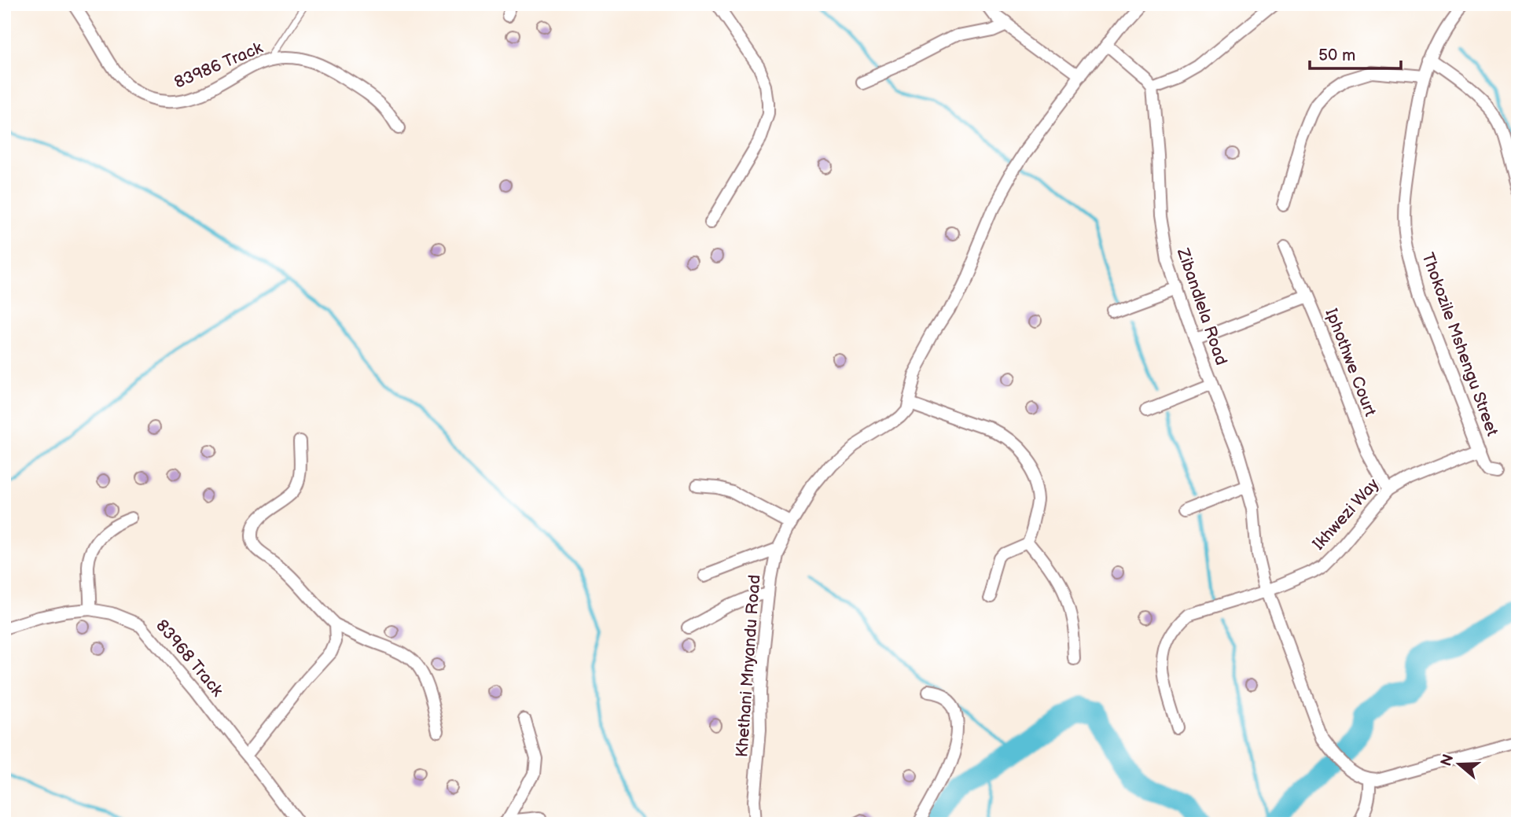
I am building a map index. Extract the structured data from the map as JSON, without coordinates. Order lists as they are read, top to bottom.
{
  "streets": {
    "street": [
      "83986 Track",
      "Zibandlela Road",
      "Thokozile Mshengu Street",
      "Iphothwe Court",
      "Ikhwezi Way",
      "83968 Track",
      "Khethani Mnyandu Road"
    ]
  },
  "crossings": [
    ["Zibandlela Road", "Ikhwezi Way"],
    ["Thokozile Mshengu Street", "Ikhwezi Way"],
    ["Iphothwe Court", "Ikhwezi Way"]
  ],
  "scale_bar": "50 m",
  "north": "left"
}
